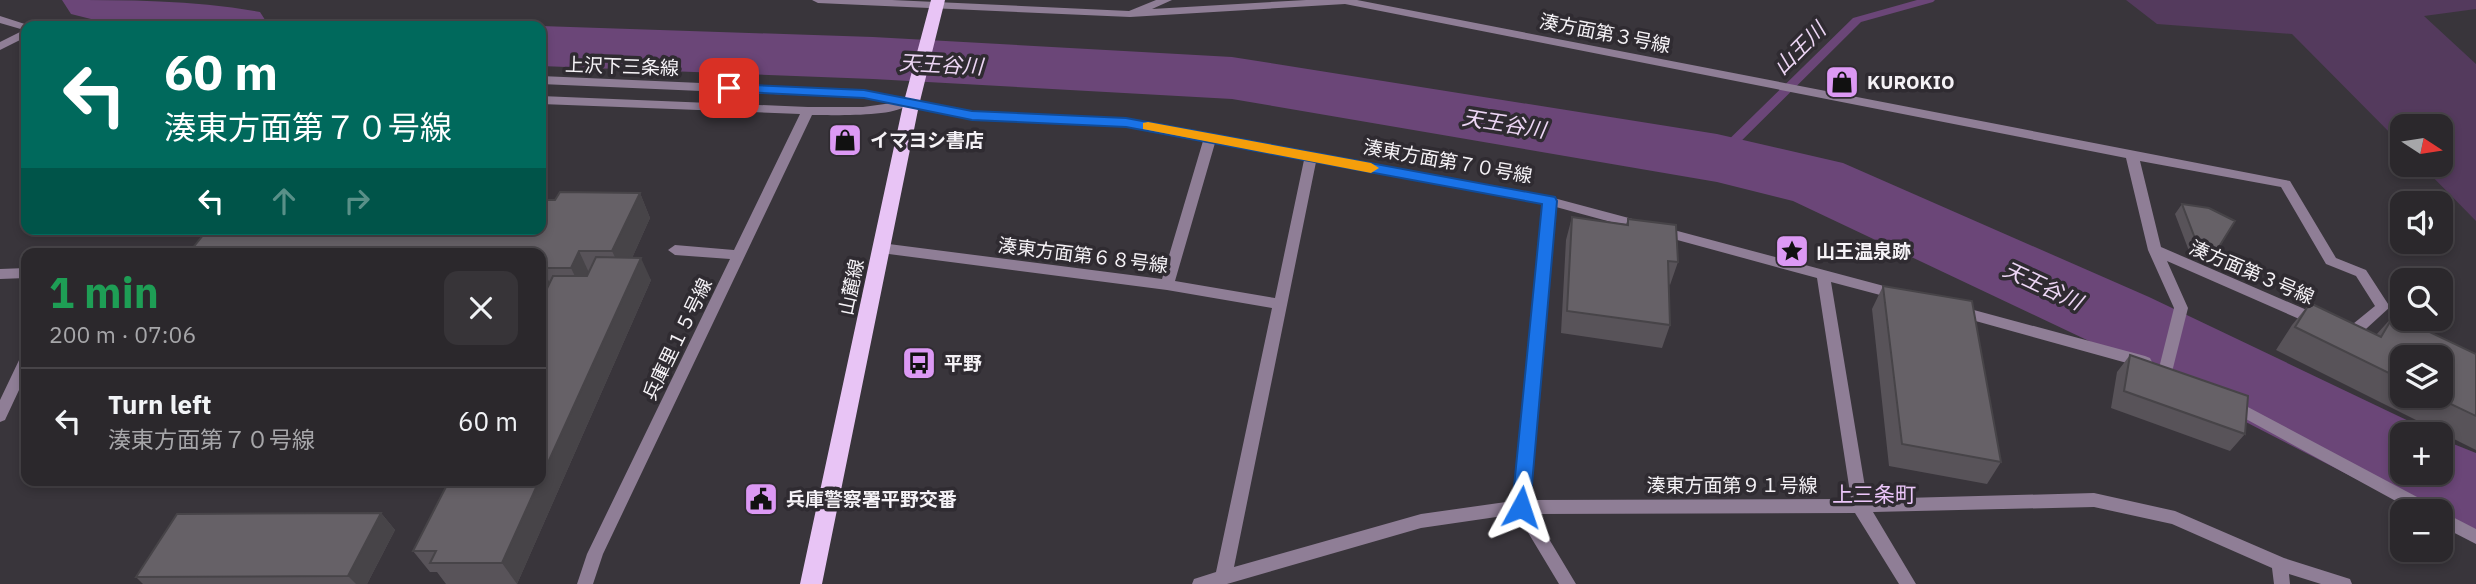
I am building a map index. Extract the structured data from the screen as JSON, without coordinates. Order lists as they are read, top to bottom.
{
  "streets": {
    "main road": ["山麓線"],
    "street": [
      "湊方面第３号線",
      "上沢下三条線",
      "湊東方面第７０号線",
      "湊東方面第６８号線",
      "兵庫里１５号線",
      "湊東方面第９１号線"
    ]
  },
  "crossings": [
    ["湊方面第３号線", "山麓線"],
    ["上沢下三条線", "湊東方面第７０号線"],
    ["上沢下三条線", "山麓線"],
    ["湊東方面第７０号線", "山麓線"],
    ["湊東方面第６８号線", "山麓線"]
  ],
  "districts": ["上三条町"],
  "water": ["山王川", "天王谷川"],
  "places": {
    "shop": ["KUROKIO", "イマヨシ書店"],
    "place": ["山王温泉跡"],
    "bus stop": ["平野"],
    "public building": ["兵庫警察署平野交番"]
  },
  "north": "right",
  "page": {
    "turn": ["60 m", "湊東方面第７０号線"],
    "map_buttons": ["+", "−"],
    "heading": ["1 min", "200 m · 07:06"],
    "list": [
      {
        "name": "Turn left",
        "note": "湊東方面第７０号線",
        "value": "60 m"
      }
    ]
  }
}
